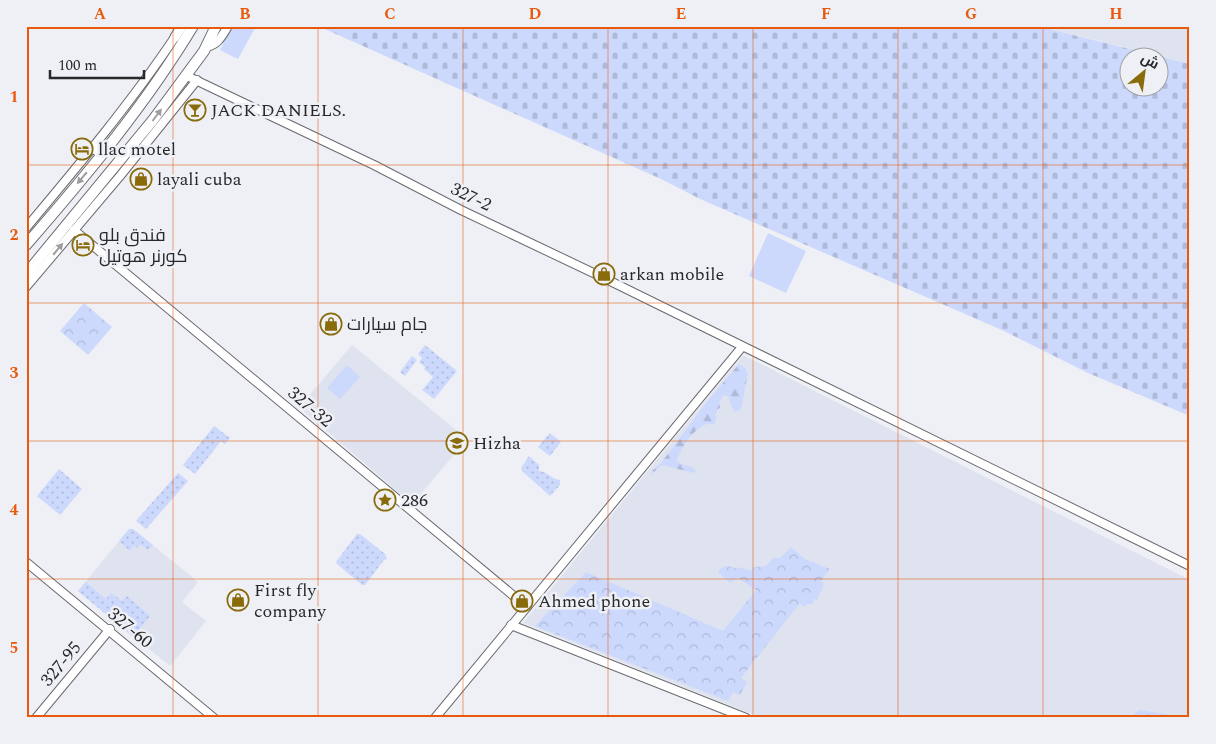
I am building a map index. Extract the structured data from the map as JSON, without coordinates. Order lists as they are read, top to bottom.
{
  "streets": {
    "street": [
      "327-2",
      "327-32",
      "327-60",
      "327-95"
    ]
  },
  "crossings": [
    ["327-60", "327-95"]
  ],
  "places": {
    "bar": ["JACK DANIELS."],
    "hotel": ["llac motel", "فندق بلو كورنر هوتيل"],
    "shop": [
      "layali cuba",
      "arkan mobile",
      "جام سيارات",
      "First fly company",
      "Ahmed phone"
    ],
    "school or university": ["Hizha"],
    "place": ["286"]
  },
  "scale_bar": "100 m",
  "north": "top right",
  "grid": {
    "columns": [
      "A",
      "B",
      "C",
      "D",
      "E",
      "F",
      "G",
      "H"
    ],
    "rows": [
      "1",
      "2",
      "3",
      "4",
      "5"
    ]
  }
}
